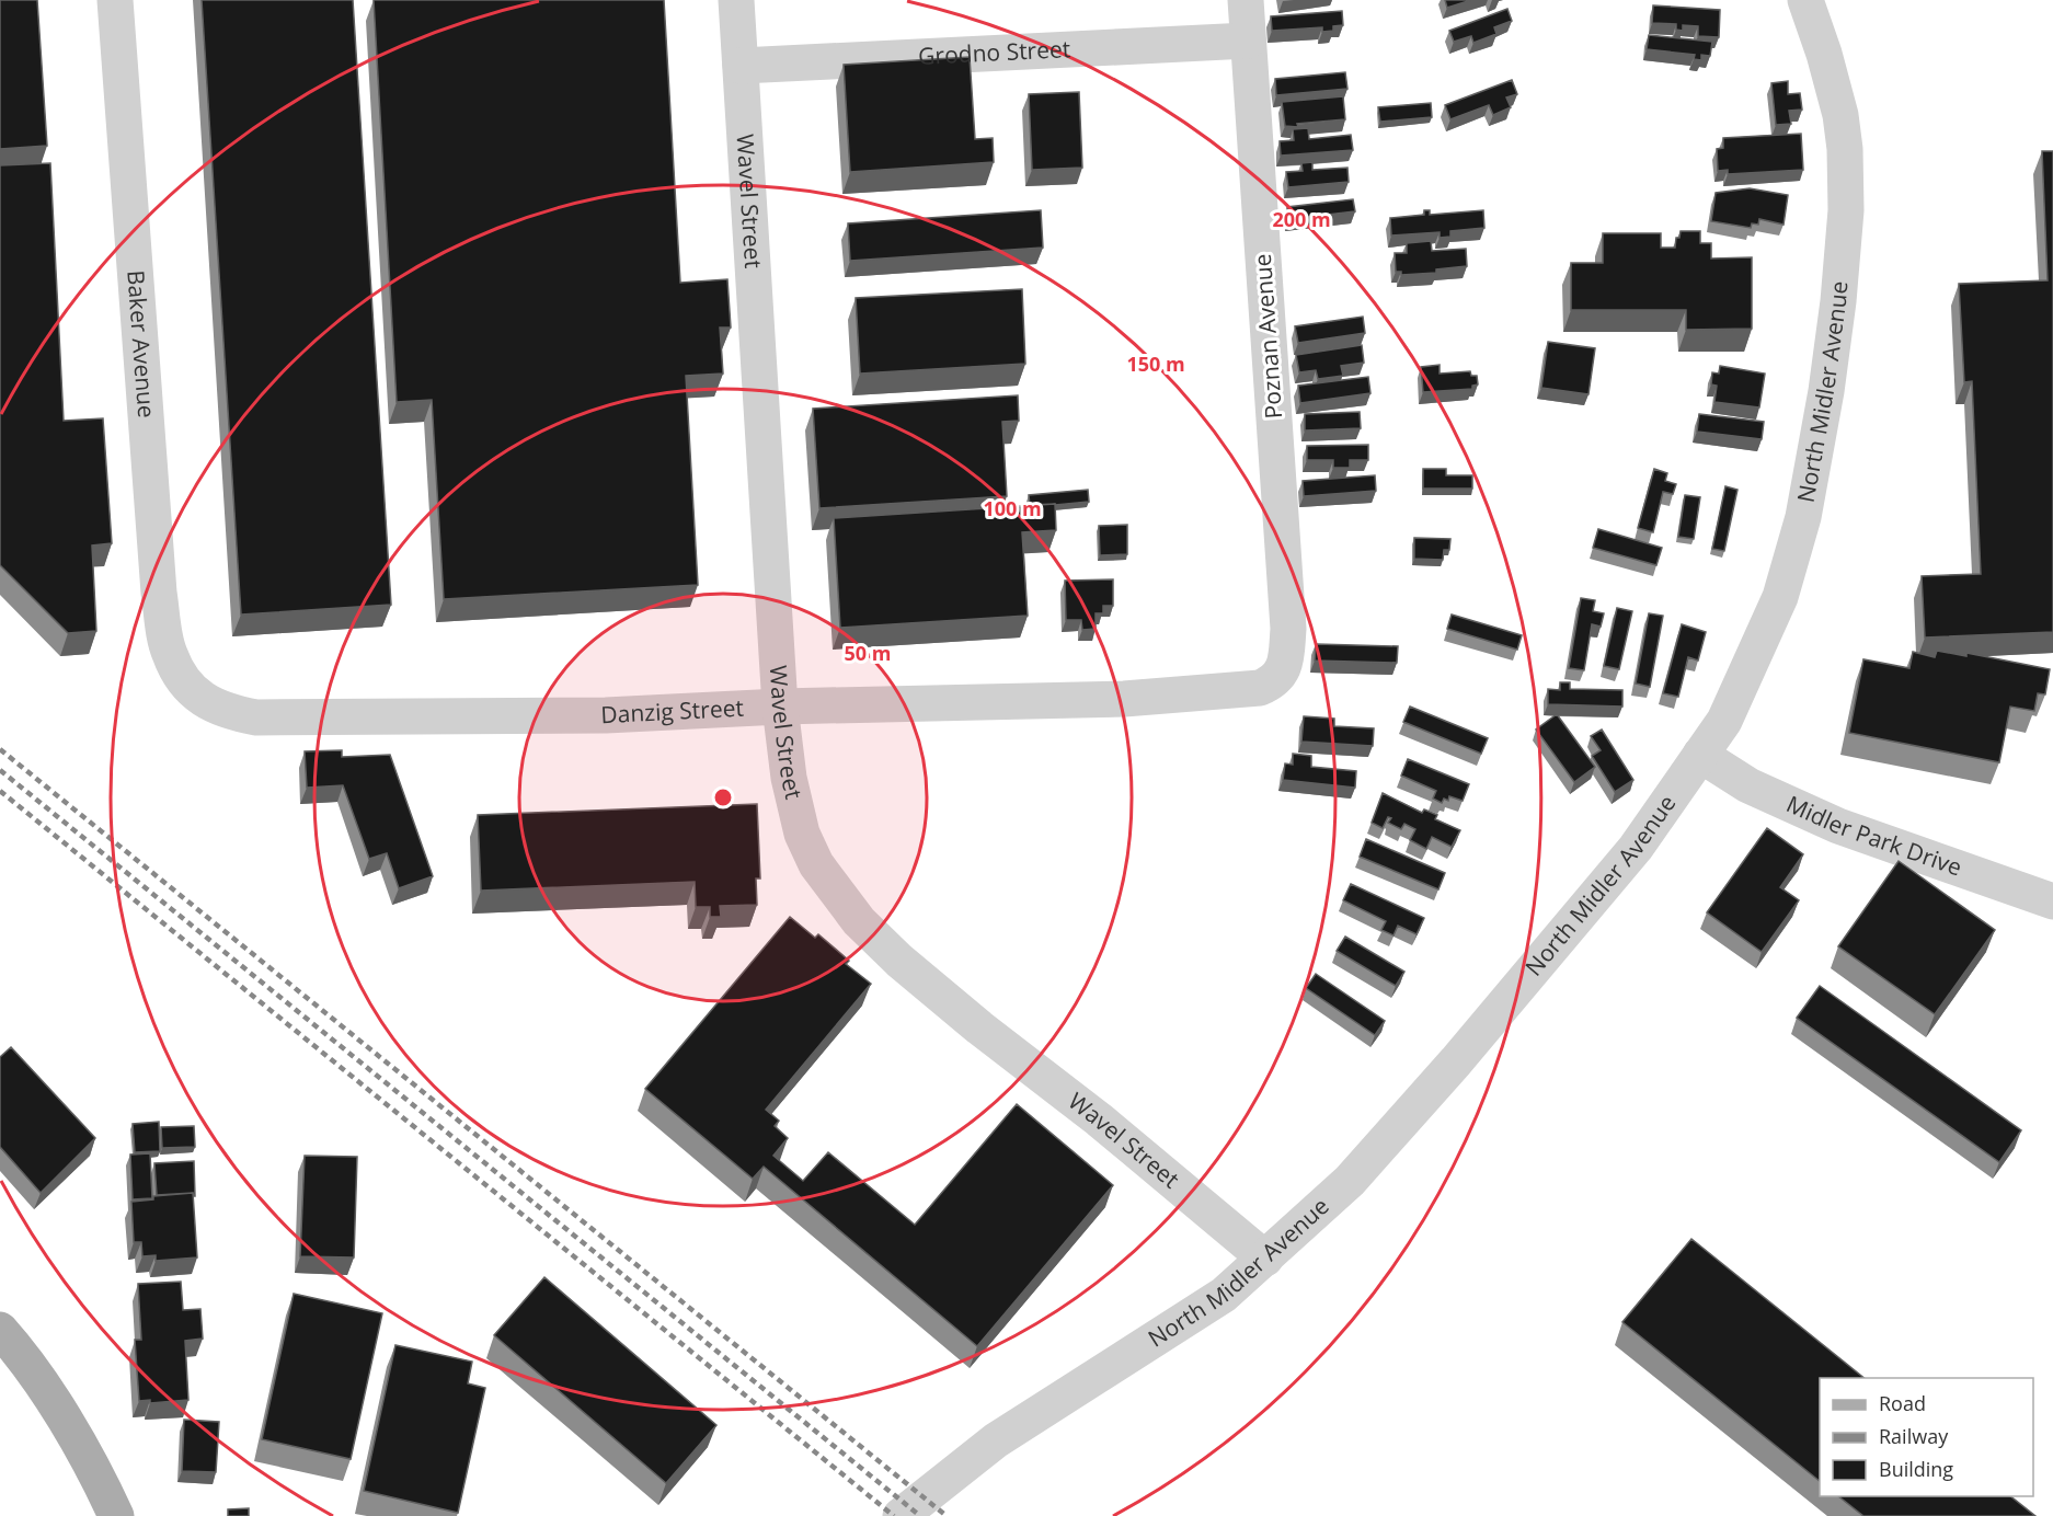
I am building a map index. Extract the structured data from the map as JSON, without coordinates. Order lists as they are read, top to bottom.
{
  "streets": {
    "street": [
      "Grodno Street",
      "Wavel Street",
      "Poznan Avenue",
      "Baker Avenue",
      "North Midler Avenue",
      "Danzig Street",
      "Midler Park Drive"
    ]
  },
  "crossings": [
    ["Grodno Street", "Wavel Street"],
    ["Grodno Street", "Poznan Avenue"],
    ["Wavel Street", "North Midler Avenue"],
    ["Wavel Street", "Danzig Street"],
    ["Poznan Avenue", "Danzig Street"],
    ["Baker Avenue", "Danzig Street"],
    ["North Midler Avenue", "Midler Park Drive"]
  ],
  "legend": ["Road", "Railway", "Building"],
  "rings": [
    "200 m",
    "150 m",
    "100 m",
    "50 m"
  ]
}
